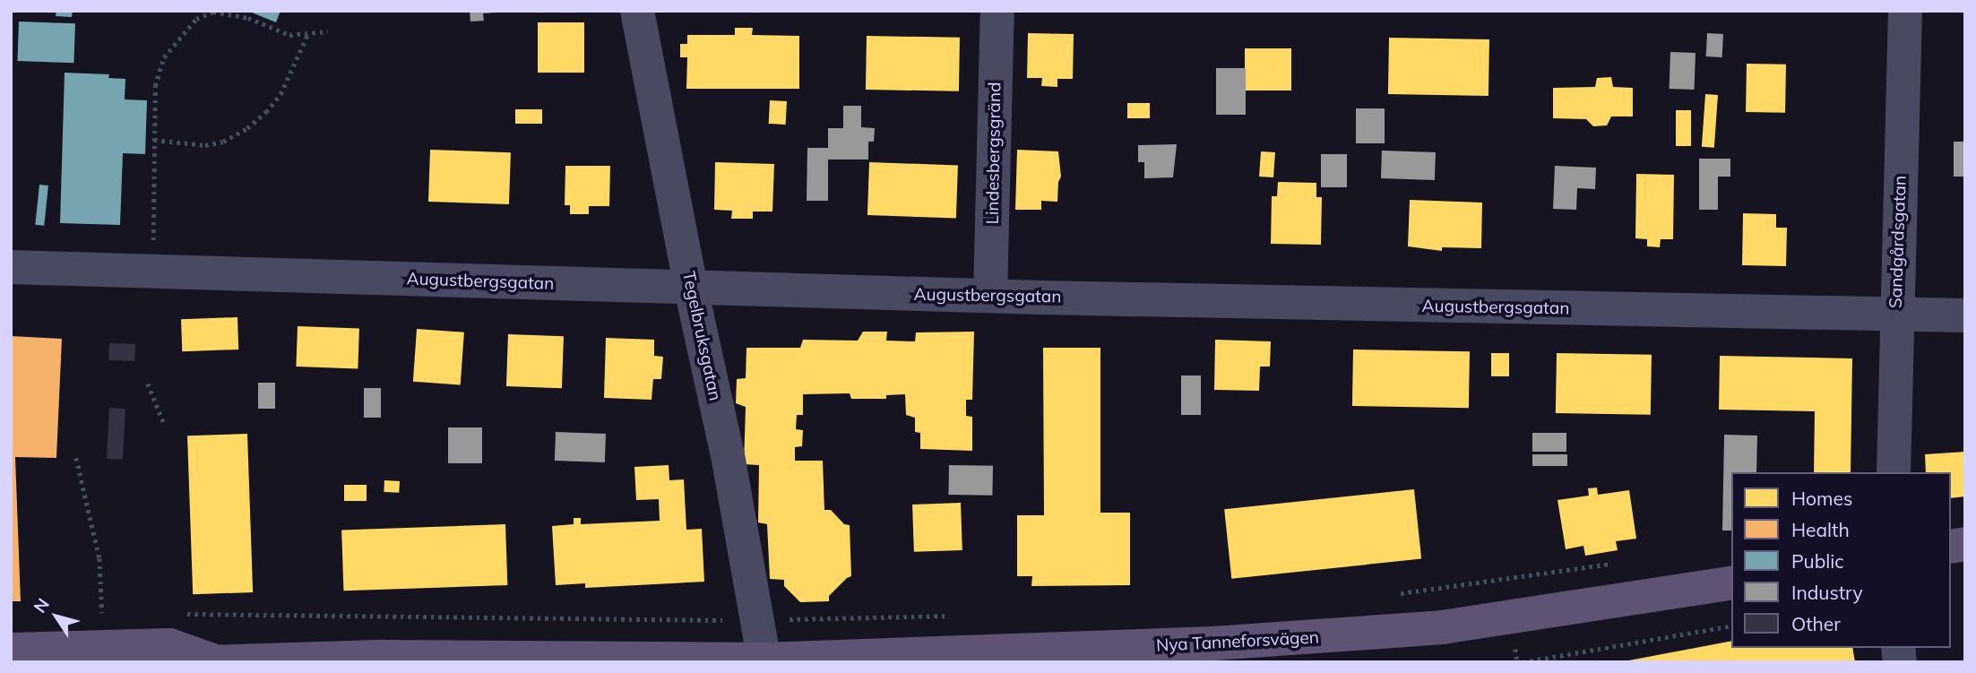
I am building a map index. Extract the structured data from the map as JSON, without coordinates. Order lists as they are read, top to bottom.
{
  "streets": {
    "main road": ["Nya Tanneforsvägen"],
    "street": [
      "Lindesbergsgränd",
      "Sandgårdsgatan",
      "Augustbergsgatan",
      "Tegelbruksgatan"
    ]
  },
  "crossings": [
    ["Lindesbergsgränd", "Augustbergsgatan"],
    ["Sandgårdsgatan", "Augustbergsgatan"],
    ["Augustbergsgatan", "Tegelbruksgatan"],
    ["Tegelbruksgatan", "Nya Tanneforsvägen"]
  ],
  "legend": [
    "Homes",
    "Health",
    "Public",
    "Industry",
    "Other"
  ],
  "north": "top left"
}
